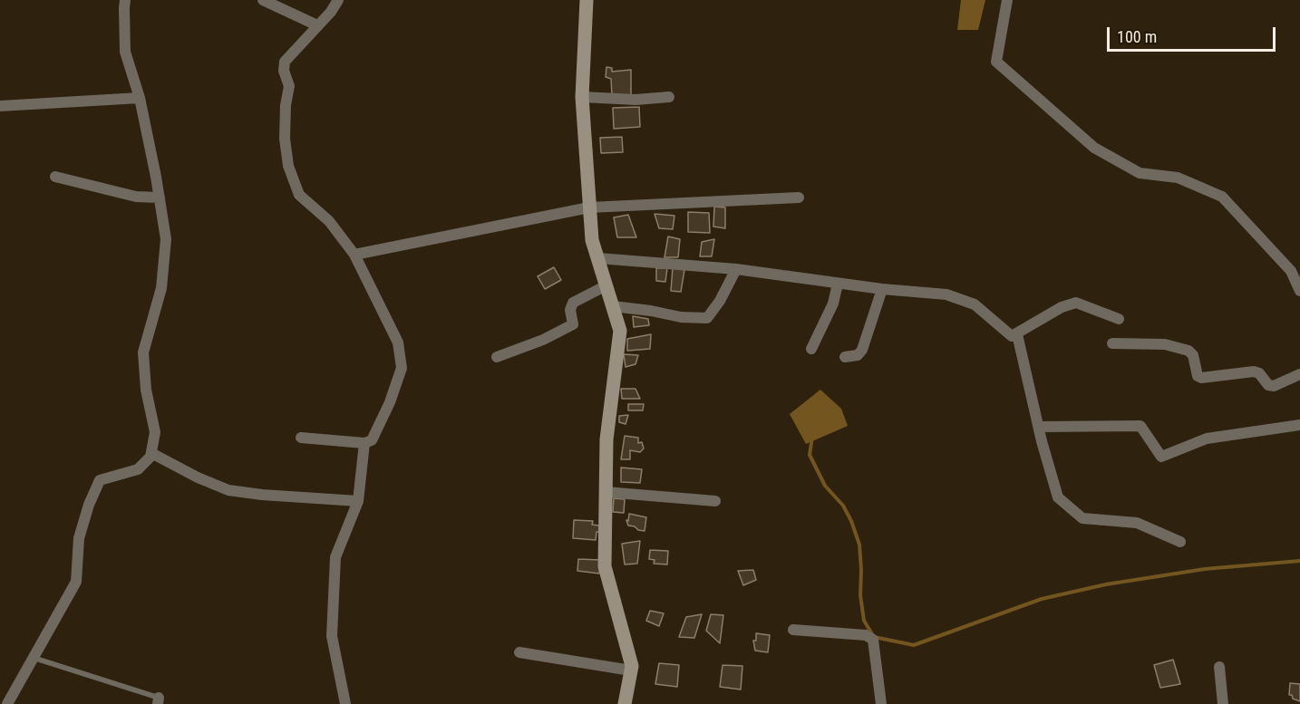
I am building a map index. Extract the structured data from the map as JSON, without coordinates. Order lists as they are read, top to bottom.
{
  "scale_bar": "100 m"
}
